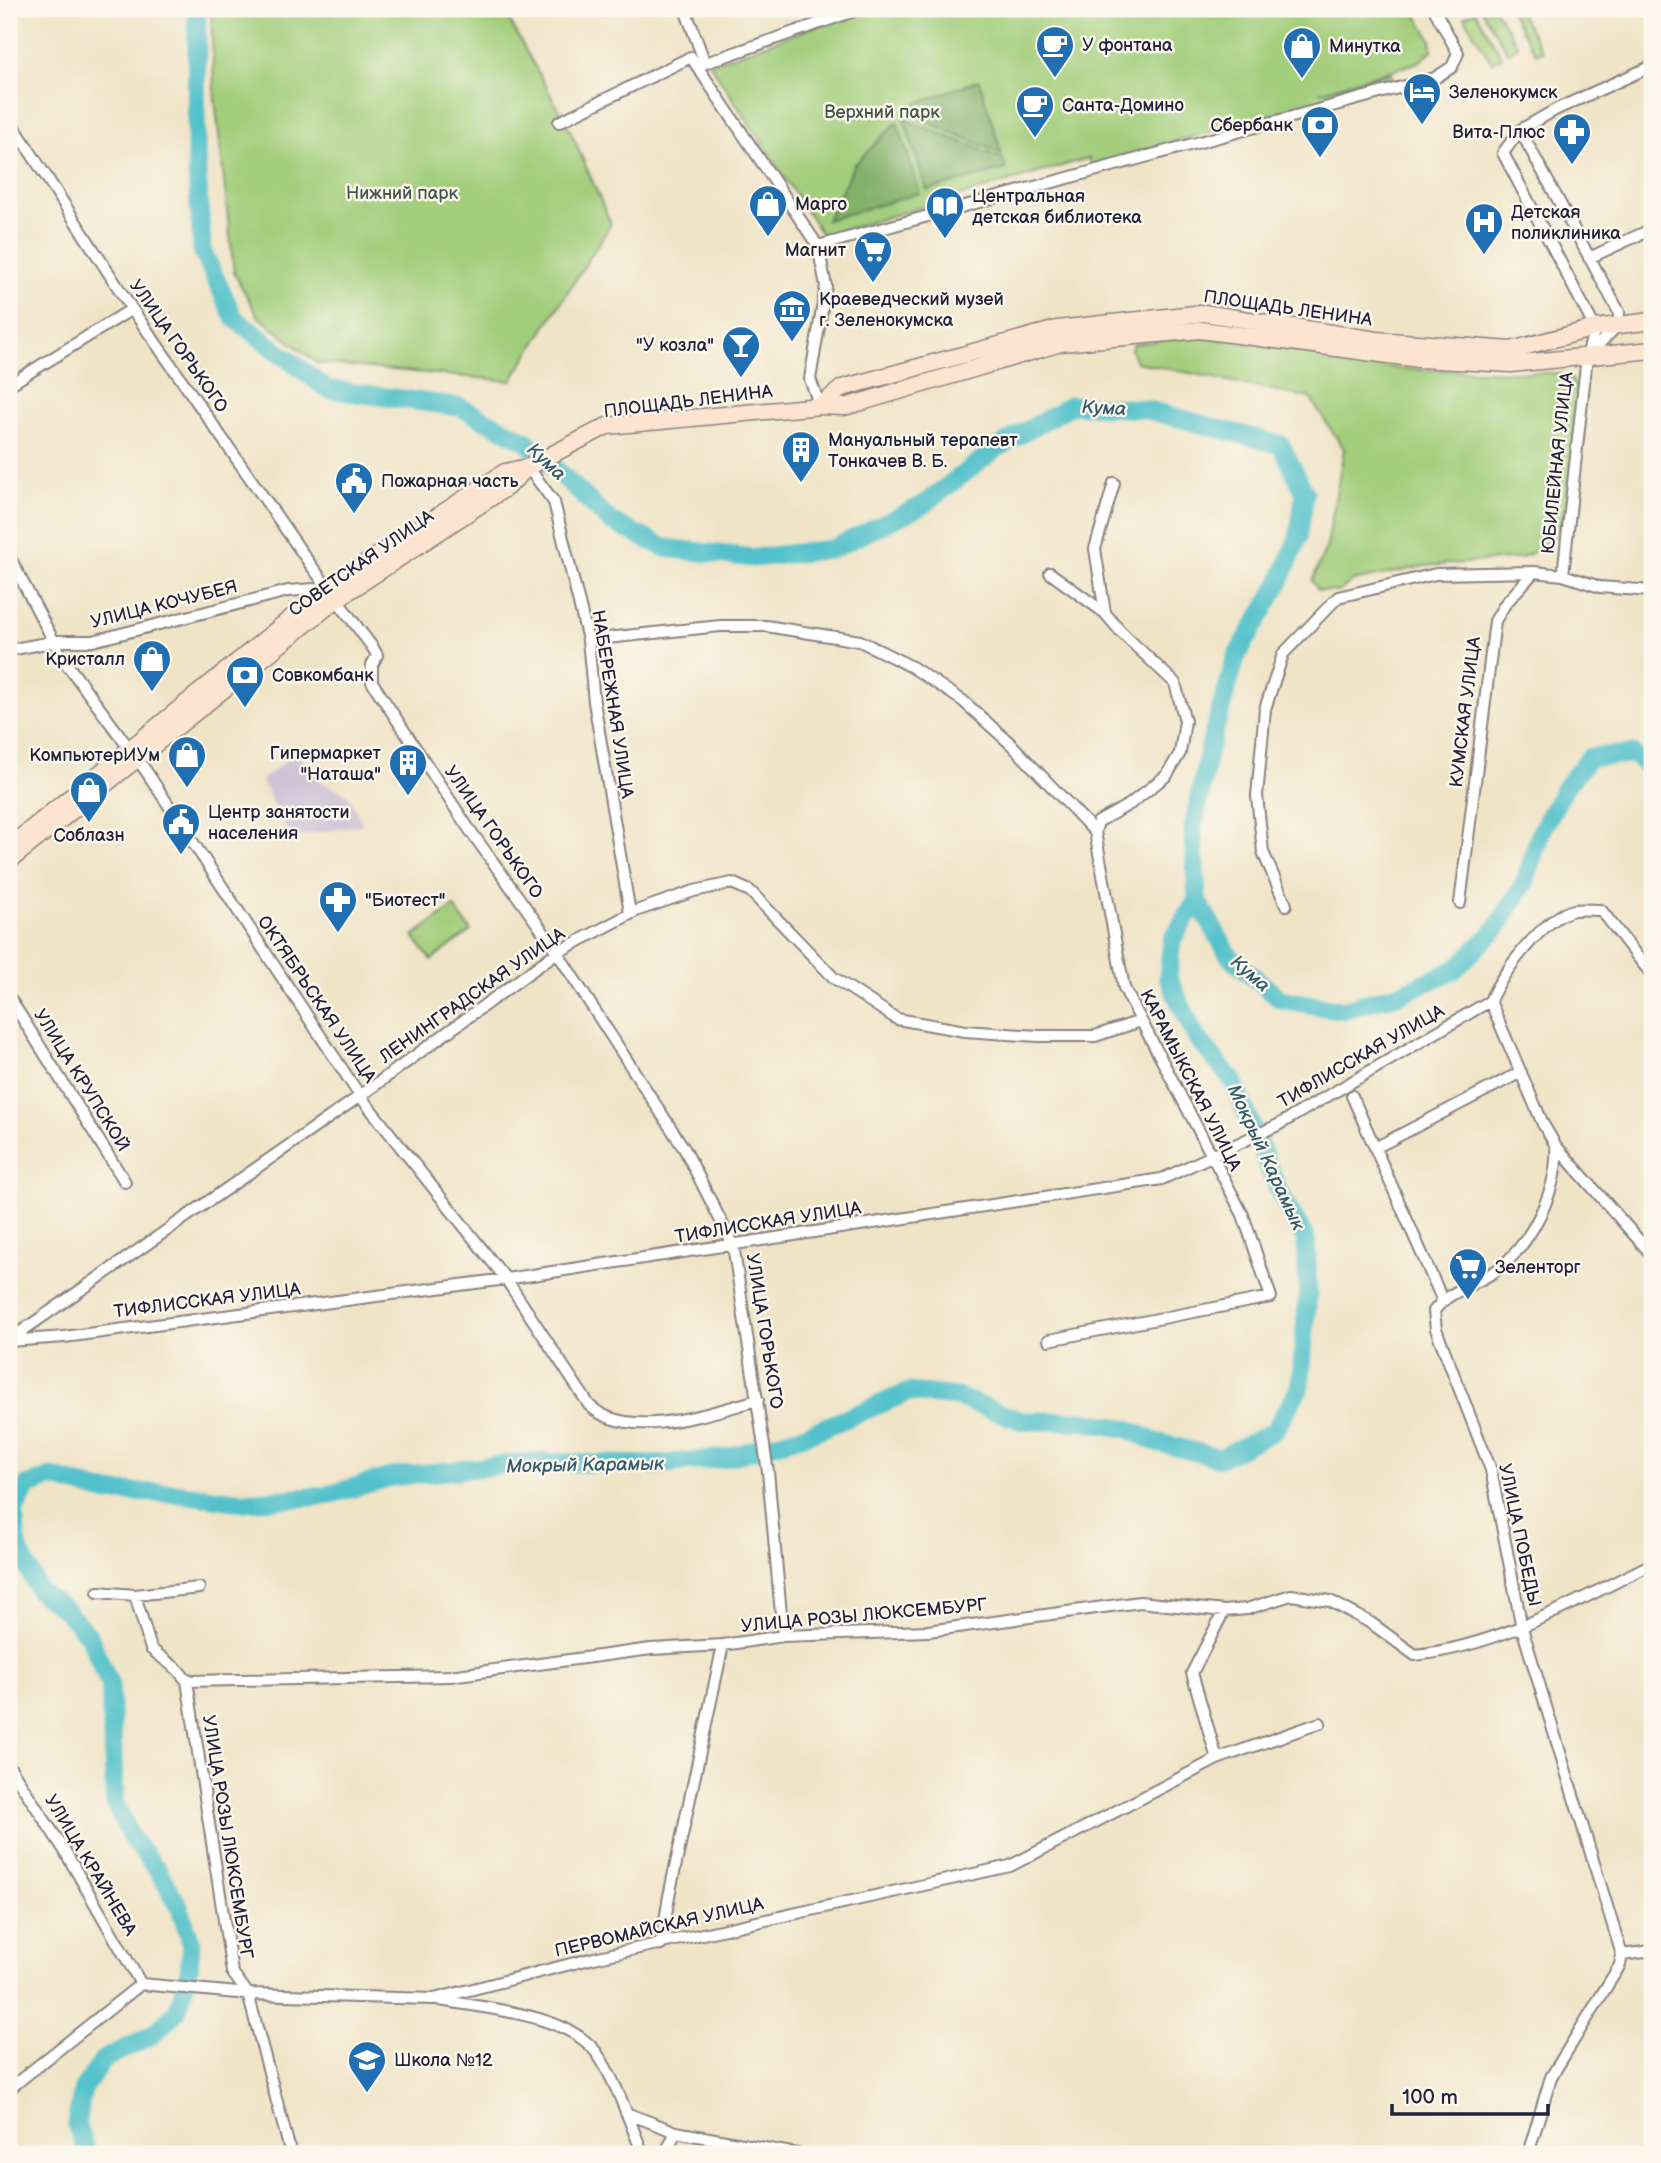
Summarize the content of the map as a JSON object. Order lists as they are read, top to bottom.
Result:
{
  "streets": {
    "street": [
      "ПЛОЩАДЬ ЛЕНИНА",
      "УЛИЦА ГОРЬКОГО",
      "ЮБИЛЕЙНАЯ УЛИЦА",
      "СОВЕТСКАЯ УЛИЦА",
      "УЛИЦА КОЧУБЕЯ",
      "НАБЕРЕЖНАЯ УЛИЦА",
      "КУМСКАЯ УЛИЦА",
      "ЛЕНИНГРАДСКАЯ УЛИЦА",
      "ОКТЯБРЬСКАЯ УЛИЦА",
      "ТИФЛИССКАЯ УЛИЦА",
      "УЛИЦА КРУПСКОЙ",
      "КАРАМЫКСКАЯ УЛИЦА",
      "УЛИЦА ПОБЕДЫ",
      "УЛИЦА РОЗЫ ЛЮКСЕМБУРГ",
      "УЛИЦА КРАЙНЕВА",
      "ПЕРВОМАЙСКАЯ УЛИЦА"
    ]
  },
  "crossings": [
    ["ПЛОЩАДЬ ЛЕНИНА", "ЮБИЛЕЙНАЯ УЛИЦА"],
    ["ПЛОЩАДЬ ЛЕНИНА", "СОВЕТСКАЯ УЛИЦА"],
    ["ПЛОЩАДЬ ЛЕНИНА", "НАБЕРЕЖНАЯ УЛИЦА"],
    ["УЛИЦА ГОРЬКОГО", "СОВЕТСКАЯ УЛИЦА"],
    ["УЛИЦА ГОРЬКОГО", "УЛИЦА КОЧУБЕЯ"],
    ["УЛИЦА ГОРЬКОГО", "ЛЕНИНГРАДСКАЯ УЛИЦА"],
    ["УЛИЦА ГОРЬКОГО", "ОКТЯБРЬСКАЯ УЛИЦА"],
    ["УЛИЦА ГОРЬКОГО", "ТИФЛИССКАЯ УЛИЦА"],
    ["УЛИЦА ГОРЬКОГО", "УЛИЦА РОЗЫ ЛЮКСЕМБУРГ"],
    ["ЮБИЛЕЙНАЯ УЛИЦА", "КУМСКАЯ УЛИЦА"],
    ["СОВЕТСКАЯ УЛИЦА", "УЛИЦА КОЧУБЕЯ"],
    ["СОВЕТСКАЯ УЛИЦА", "НАБЕРЕЖНАЯ УЛИЦА"],
    ["СОВЕТСКАЯ УЛИЦА", "ОКТЯБРЬСКАЯ УЛИЦА"],
    ["УЛИЦА КОЧУБЕЯ", "ОКТЯБРЬСКАЯ УЛИЦА"],
    ["НАБЕРЕЖНАЯ УЛИЦА", "ЛЕНИНГРАДСКАЯ УЛИЦА"],
    ["ЛЕНИНГРАДСКАЯ УЛИЦА", "ОКТЯБРЬСКАЯ УЛИЦА"],
    ["ЛЕНИНГРАДСКАЯ УЛИЦА", "ТИФЛИССКАЯ УЛИЦА"],
    ["ЛЕНИНГРАДСКАЯ УЛИЦА", "КАРАМЫКСКАЯ УЛИЦА"],
    ["ОКТЯБРЬСКАЯ УЛИЦА", "ТИФЛИССКАЯ УЛИЦА"],
    ["ТИФЛИССКАЯ УЛИЦА", "КАРАМЫКСКАЯ УЛИЦА"],
    ["УЛИЦА ПОБЕДЫ", "УЛИЦА РОЗЫ ЛЮКСЕМБУРГ"],
    ["УЛИЦА РОЗЫ ЛЮКСЕМБУРГ", "ПЕРВОМАЙСКАЯ УЛИЦА"],
    ["УЛИЦА КРАЙНЕВА", "ПЕРВОМАЙСКАЯ УЛИЦА"]
  ],
  "water": ["Кума", "Мокрый Карамык"],
  "parks": ["Верхний парк", "Нижний парк"],
  "places": {
    "cafe": ["У фонтана", "Санта-Домино"],
    "shop": [
      "Минутка",
      "Марго",
      "Кристалл",
      "КомпьютерИУм",
      "Соблазн"
    ],
    "hotel": ["Зеленокумск"],
    "bank": ["Сбербанк", "Совкомбанк"],
    "pharmacy": ["Вита-Плюс", "\"Биотест\""],
    "library": ["Центральная детская библиотека"],
    "hospital": ["Детская поликлиника"],
    "supermarket": ["Магнит", "Зеленторг"],
    "museum": ["Краеведческий музей г. Зеленокумска"],
    "bar": ["\"У козла\""],
    "building": ["Мануальный терапевт Тонкачев В. Б.", "Гипермаркет \"Наташа\""],
    "public building": ["Пожарная часть", "Центр занятости населения"],
    "school or university": ["Школа №12"]
  },
  "scale_bar": "100 m"
}
